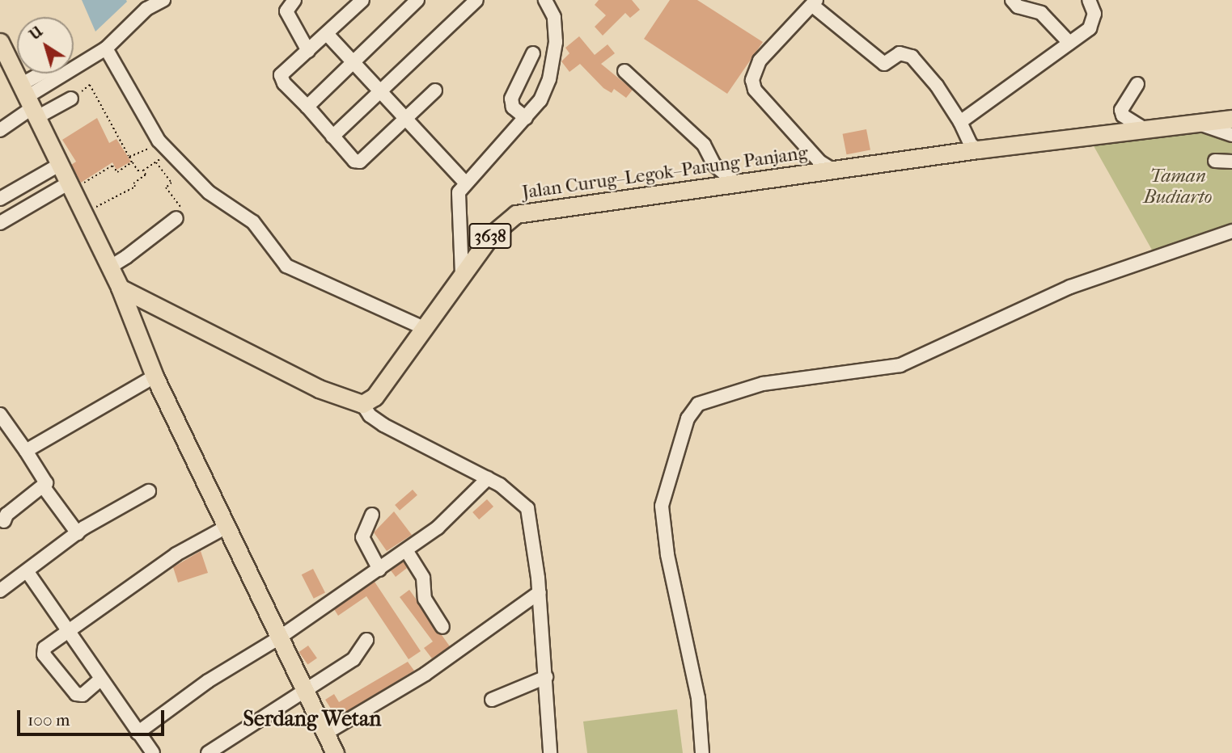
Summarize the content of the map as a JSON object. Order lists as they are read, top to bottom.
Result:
{
  "streets": {
    "main road": ["Jalan Curug–Legok–Parung Panjang", "3638"]
  },
  "districts": ["Serdang Wetan"],
  "parks": ["Taman Budiarto"],
  "scale_bar": "100 m",
  "north": "top left"
}
